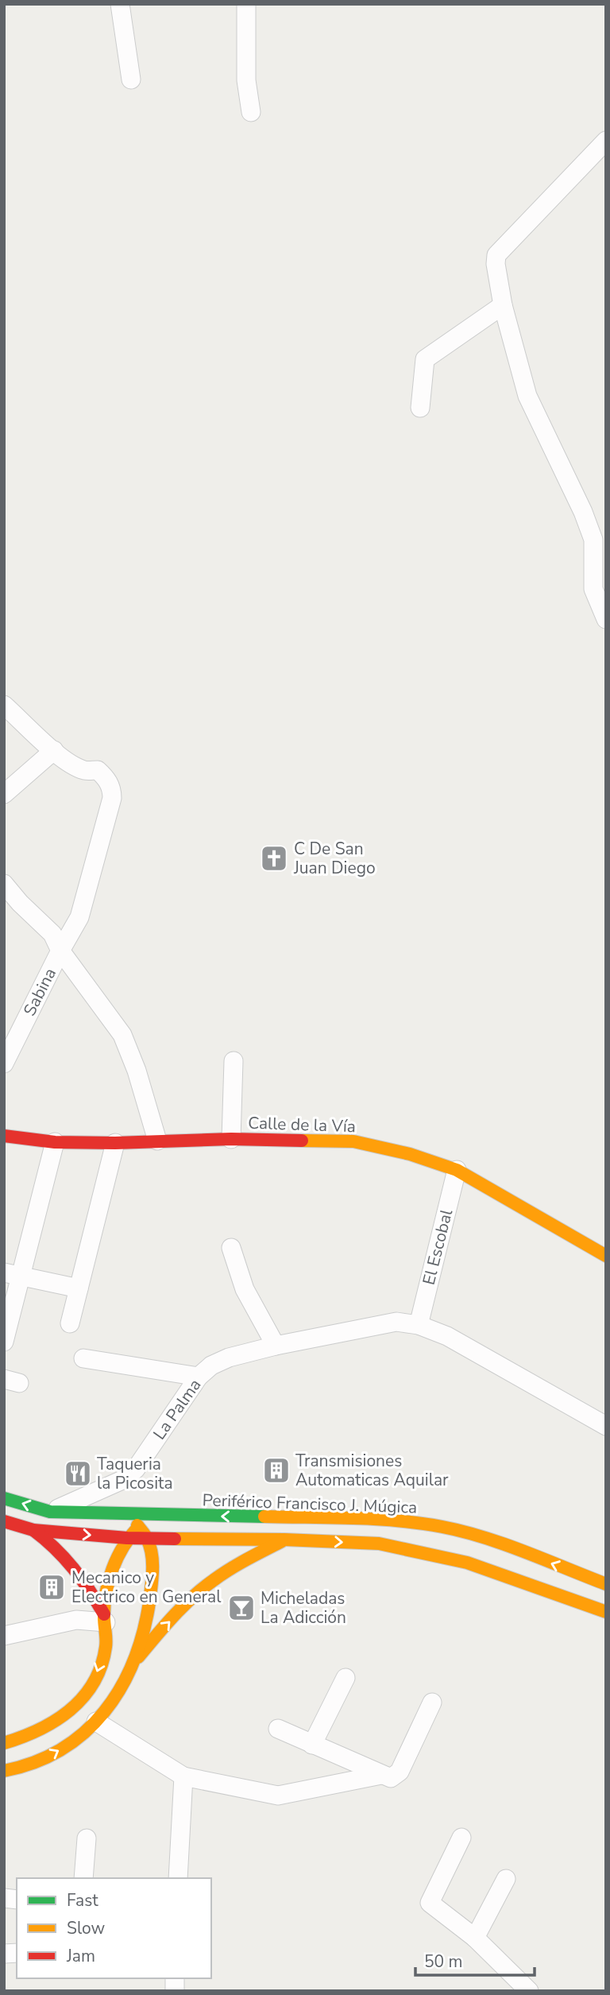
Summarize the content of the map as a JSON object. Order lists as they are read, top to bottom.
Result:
{
  "streets": {
    "main road": ["Calle de la Vía", "Periférico Francisco J. Múgica"],
    "street": ["Sabina", "El Escobal", "La Palma"]
  },
  "crossings": [
    ["Calle de la Vía", "El Escobal"],
    ["El Escobal", "La Palma"],
    ["La Palma", "Periférico Francisco J. Múgica"]
  ],
  "places": {
    "church": ["C De San Juan Diego"],
    "building": ["Transmisiones Automaticas Aquilar", "Mecanico y Electrico en General"],
    "restaurant": ["Taqueria la Picosita"],
    "bar": ["Micheladas La Adicción"]
  },
  "legend": ["Fast", "Slow", "Jam"],
  "scale_bar": "50 m"
}
